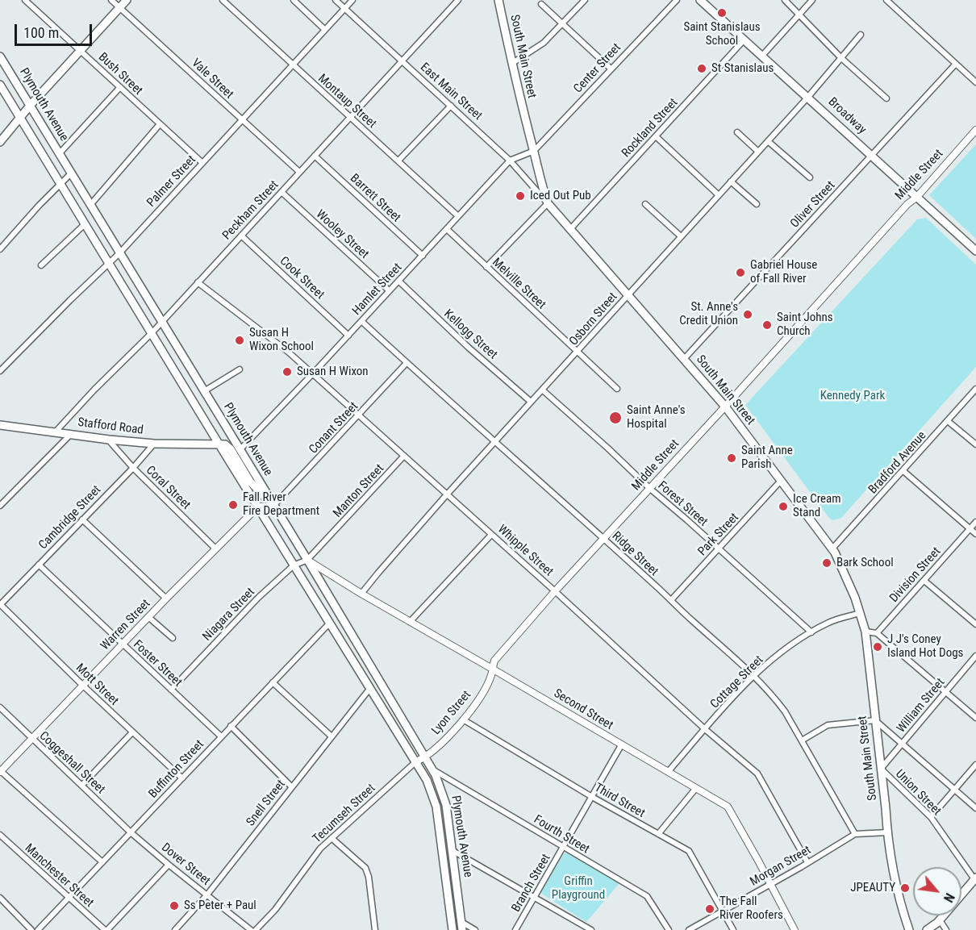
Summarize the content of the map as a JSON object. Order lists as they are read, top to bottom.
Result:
{
  "streets": {
    "main road": [
      "South Main Street",
      "Plymouth Avenue",
      "Broadway",
      "Stafford Road"
    ],
    "street": [
      "Center Street",
      "Bush Street",
      "Vale Street",
      "East Main Street",
      "Montaup Street",
      "Rockland Street",
      "Middle Street",
      "Palmer Street",
      "Barrett Street",
      "Oliver Street",
      "Peckham Street",
      "Wooley Street",
      "Cook Street",
      "Melville Street",
      "Hamlet Street",
      "Osborn Street",
      "Kellogg Street",
      "Conant Street",
      "Bradford Avenue",
      "Coral Street",
      "Manton Street",
      "Forest Street",
      "Cambridge Street",
      "Park Street",
      "Whipple Street",
      "Ridge Street",
      "Division Street",
      "Niagara Street",
      "Warren Street",
      "Foster Street",
      "Cottage Street",
      "Mott Street",
      "William Street",
      "Second Street",
      "Lyon Street",
      "Coggeshall Street",
      "Buffinton Street",
      "Union Street",
      "Third Street",
      "Snell Street",
      "Tecumseh Street",
      "Fourth Street",
      "Dover Street",
      "Morgan Street",
      "Manchester Street",
      "Branch Street"
    ]
  },
  "crossings": [
    ["South Main Street", "Center Street"],
    ["South Main Street", "East Main Street"],
    ["South Main Street", "Rockland Street"],
    ["South Main Street", "Middle Street"],
    ["South Main Street", "Oliver Street"],
    ["South Main Street", "Hamlet Street"],
    ["South Main Street", "Osborn Street"],
    ["South Main Street", "Bradford Avenue"],
    ["South Main Street", "Park Street"],
    ["South Main Street", "Cottage Street"],
    ["South Main Street", "William Street"],
    ["South Main Street", "Union Street"],
    ["South Main Street", "Morgan Street"],
    ["Center Street", "Hamlet Street"],
    ["Bush Street", "Palmer Street"],
    ["Vale Street", "Palmer Street"],
    ["Vale Street", "Peckham Street"],
    ["East Main Street", "Palmer Street"],
    ["East Main Street", "Peckham Street"],
    ["East Main Street", "Hamlet Street"],
    ["Montaup Street", "Palmer Street"],
    ["Montaup Street", "Peckham Street"],
    ["Montaup Street", "Hamlet Street"],
    ["Plymouth Avenue", "Palmer Street"],
    ["Plymouth Avenue", "Peckham Street"],
    ["Plymouth Avenue", "Hamlet Street"],
    ["Plymouth Avenue", "Stafford Road"],
    ["Plymouth Avenue", "Conant Street"],
    ["Plymouth Avenue", "Manton Street"],
    ["Plymouth Avenue", "Niagara Street"],
    ["Plymouth Avenue", "Warren Street"],
    ["Plymouth Avenue", "Second Street"],
    ["Plymouth Avenue", "Lyon Street"],
    ["Plymouth Avenue", "Buffinton Street"],
    ["Plymouth Avenue", "Snell Street"],
    ["Plymouth Avenue", "Tecumseh Street"],
    ["Plymouth Avenue", "Fourth Street"],
    ["Broadway", "Rockland Street"],
    ["Broadway", "Middle Street"],
    ["Broadway", "Oliver Street"],
    ["Broadway", "Osborn Street"],
    ["Middle Street", "Forest Street"],
    ["Middle Street", "Whipple Street"],
    ["Middle Street", "Ridge Street"],
    ["Middle Street", "Second Street"],
    ["Middle Street", "Lyon Street"],
    ["Barrett Street", "Peckham Street"],
    ["Barrett Street", "Hamlet Street"],
    ["Peckham Street", "Wooley Street"],
    ["Peckham Street", "Cook Street"],
    ["Peckham Street", "Stafford Road"],
    ["Peckham Street", "Whipple Street"],
    ["Wooley Street", "Hamlet Street"],
    ["Cook Street", "Hamlet Street"],
    ["Melville Street", "Hamlet Street"],
    ["Melville Street", "Osborn Street"],
    ["Hamlet Street", "Kellogg Street"],
    ["Hamlet Street", "Whipple Street"],
    ["Hamlet Street", "Ridge Street"],
    ["Osborn Street", "Kellogg Street"],
    ["Osborn Street", "Forest Street"],
    ["Osborn Street", "Whipple Street"],
    ["Osborn Street", "Ridge Street"],
    ["Osborn Street", "Second Street"],
    ["Stafford Road", "Coral Street"],
    ["Stafford Road", "Cambridge Street"],
    ["Conant Street", "Whipple Street"],
    ["Conant Street", "Ridge Street"],
    ["Coral Street", "Cambridge Street"],
    ["Coral Street", "Warren Street"],
    ["Manton Street", "Whipple Street"],
    ["Manton Street", "Niagara Street"],
    ["Manton Street", "Second Street"],
    ["Forest Street", "Park Street"],
    ["Forest Street", "Cottage Street"],
    ["Cambridge Street", "Foster Street"],
    ["Cambridge Street", "Mott Street"],
    ["Park Street", "Ridge Street"],
    ["Whipple Street", "Cottage Street"],
    ["Whipple Street", "Morgan Street"],
    ["Ridge Street", "Cottage Street"],
    ["Ridge Street", "Morgan Street"],
    ["Niagara Street", "Foster Street"],
    ["Niagara Street", "Second Street"],
    ["Warren Street", "Foster Street"],
    ["Warren Street", "Mott Street"],
    ["Warren Street", "Coggeshall Street"],
    ["Foster Street", "Buffinton Street"],
    ["Cottage Street", "Second Street"],
    ["Mott Street", "Buffinton Street"],
    ["William Street", "Union Street"],
    ["Second Street", "Lyon Street"],
    ["Second Street", "Morgan Street"],
    ["Second Street", "Branch Street"],
    ["Lyon Street", "Third Street"],
    ["Lyon Street", "Tecumseh Street"],
    ["Coggeshall Street", "Buffinton Street"],
    ["Coggeshall Street", "Dover Street"],
    ["Buffinton Street", "Dover Street"],
    ["Buffinton Street", "Manchester Street"],
    ["Third Street", "Morgan Street"],
    ["Third Street", "Branch Street"],
    ["Snell Street", "Dover Street"],
    ["Fourth Street", "Branch Street"]
  ],
  "parks": ["Kennedy Park", "Griffin Playground"],
  "places": [
    "Saint Stanislaus School",
    "St Stanislaus",
    "Iced Out Pub",
    "Gabriel House of Fall River",
    "St. Anne's Credit Union",
    "Saint Johns Church",
    "Susan H Wixon School",
    "Susan H Wixon",
    "Saint Anne's Hospital",
    "Saint Anne Parish",
    "Fall River Fire Department",
    "Ice Cream Stand",
    "Bark School",
    "J J's Coney Island Hot Dogs",
    "JPEAUTY",
    "Ss Peter + Paul",
    "The Fall River Roofers"
  ],
  "scale_bar": "100 m",
  "north": "bottom right"
}
